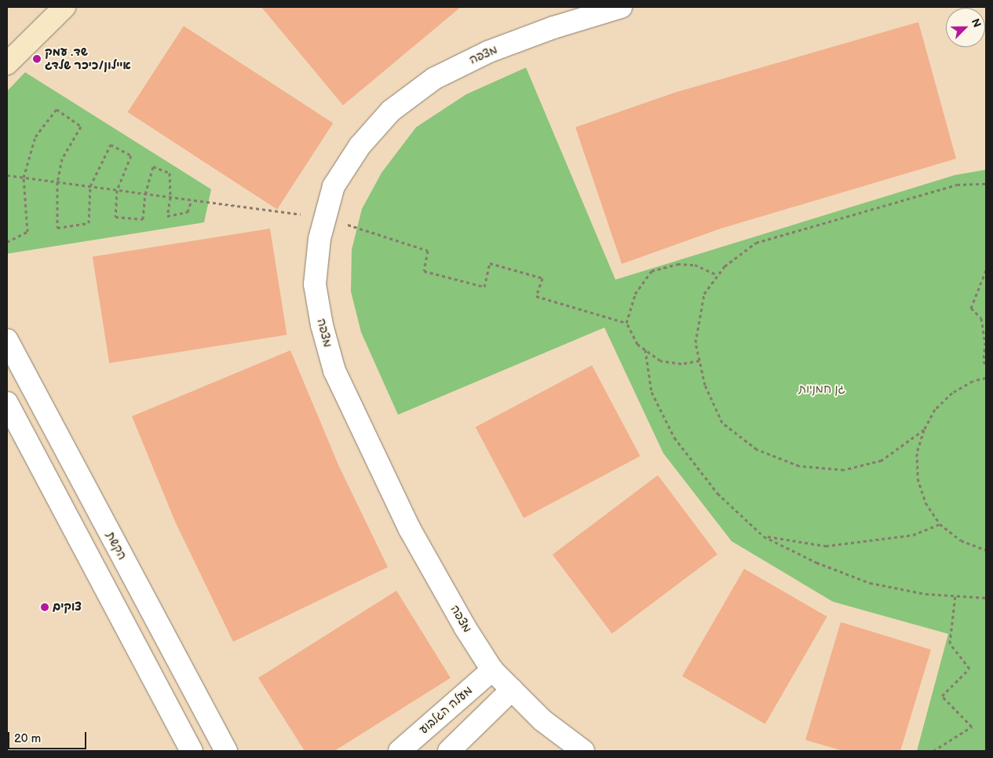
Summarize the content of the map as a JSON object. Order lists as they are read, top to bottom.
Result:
{
  "streets": {
    "street": ["מצפה", "הקשת", "מעלה הגלבוע"]
  },
  "crossings": [
    ["מצפה", "מעלה הגלבוע"]
  ],
  "parks": ["גן חמניות"],
  "places": ["שד. עמק איילון/כיכר שלדג", "צוקים"],
  "scale_bar": "20 m",
  "north": "top right"
}
